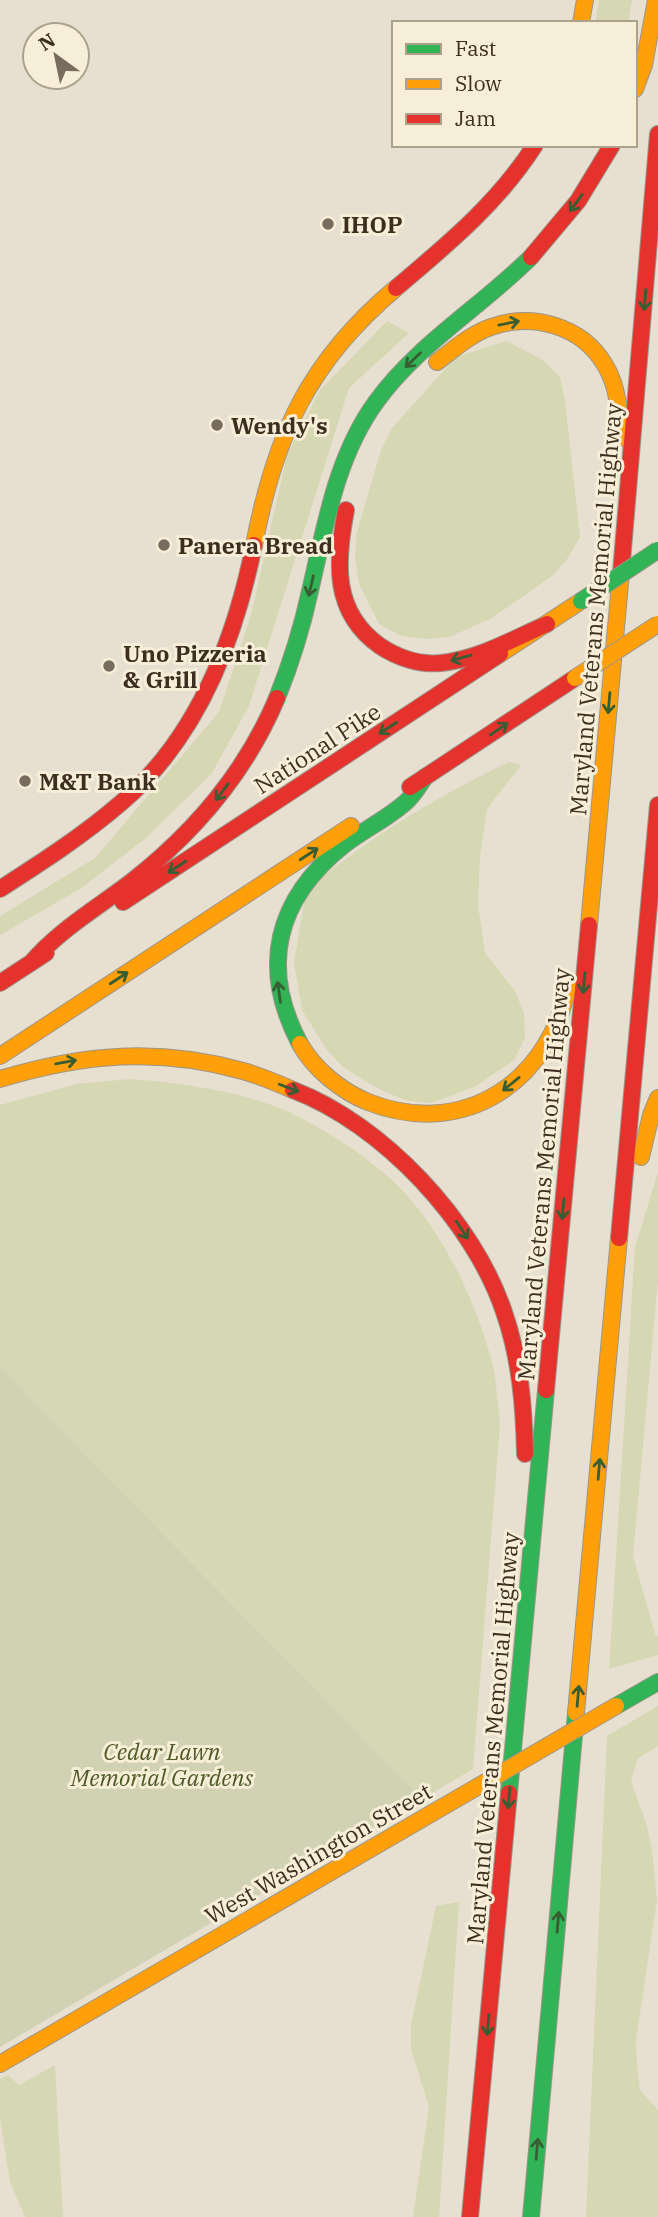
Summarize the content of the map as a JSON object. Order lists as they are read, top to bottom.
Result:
{
  "streets": {
    "main road": ["Maryland Veterans Memorial Highway", "National Pike", "West Washington Street"]
  },
  "parks": ["Cedar Lawn Memorial Gardens"],
  "places": [
    "IHOP",
    "Wendy's",
    "Panera Bread",
    "Uno Pizzeria & Grill",
    "M&T Bank"
  ],
  "legend": ["Fast", "Slow", "Jam"],
  "north": "top left"
}
